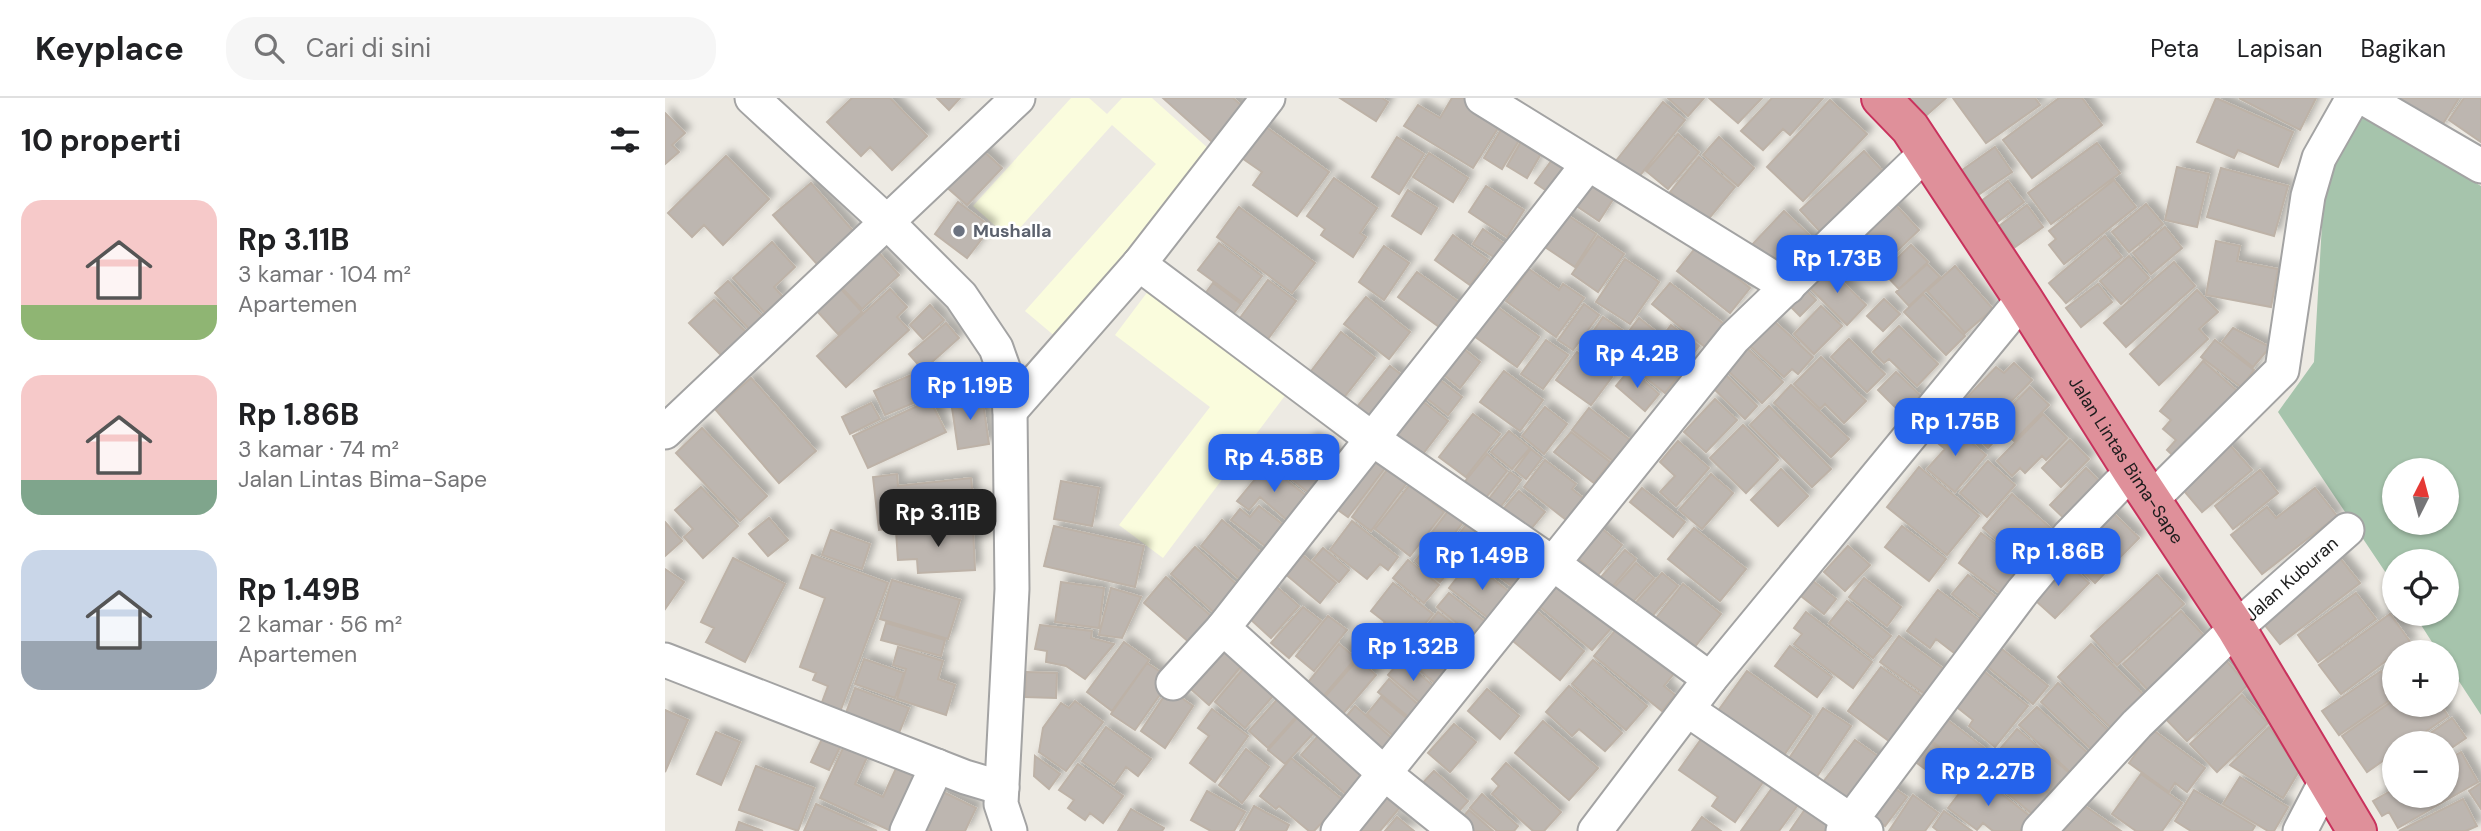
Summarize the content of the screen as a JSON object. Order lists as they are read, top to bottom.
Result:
{
  "streets": {
    "highway": ["Jalan Lintas Bima-Sape"],
    "street": ["Jalan Kuburan"]
  },
  "crossings": [
    ["Jalan Lintas Bima-Sape", "Jalan Kuburan"]
  ],
  "places": ["Mushalla"],
  "north": "top",
  "page": {
    "header": "Keyplace",
    "search": "Cari di sini",
    "nav": ["Peta", "Lapisan", "Bagikan"],
    "heading": "10 properti",
    "list": [
      {
        "name": "Rp 3.11B",
        "note": "3 kamar · 104 m² · Apartemen"
      },
      {
        "name": "Rp 1.86B",
        "note": "3 kamar · 74 m² · Jalan Lintas Bima-Sape"
      },
      {
        "name": "Rp 1.49B",
        "note": "2 kamar · 56 m² · Apartemen"
      }
    ],
    "price": [
      "Rp 1.73B",
      "Rp 4.2B",
      "Rp 1.19B",
      "Rp 1.75B",
      "Rp 4.58B",
      "Rp 3.11B",
      "Rp 1.86B",
      "Rp 1.49B",
      "Rp 1.32B",
      "Rp 2.27B"
    ],
    "map_buttons": ["+", "−"]
  }
}
